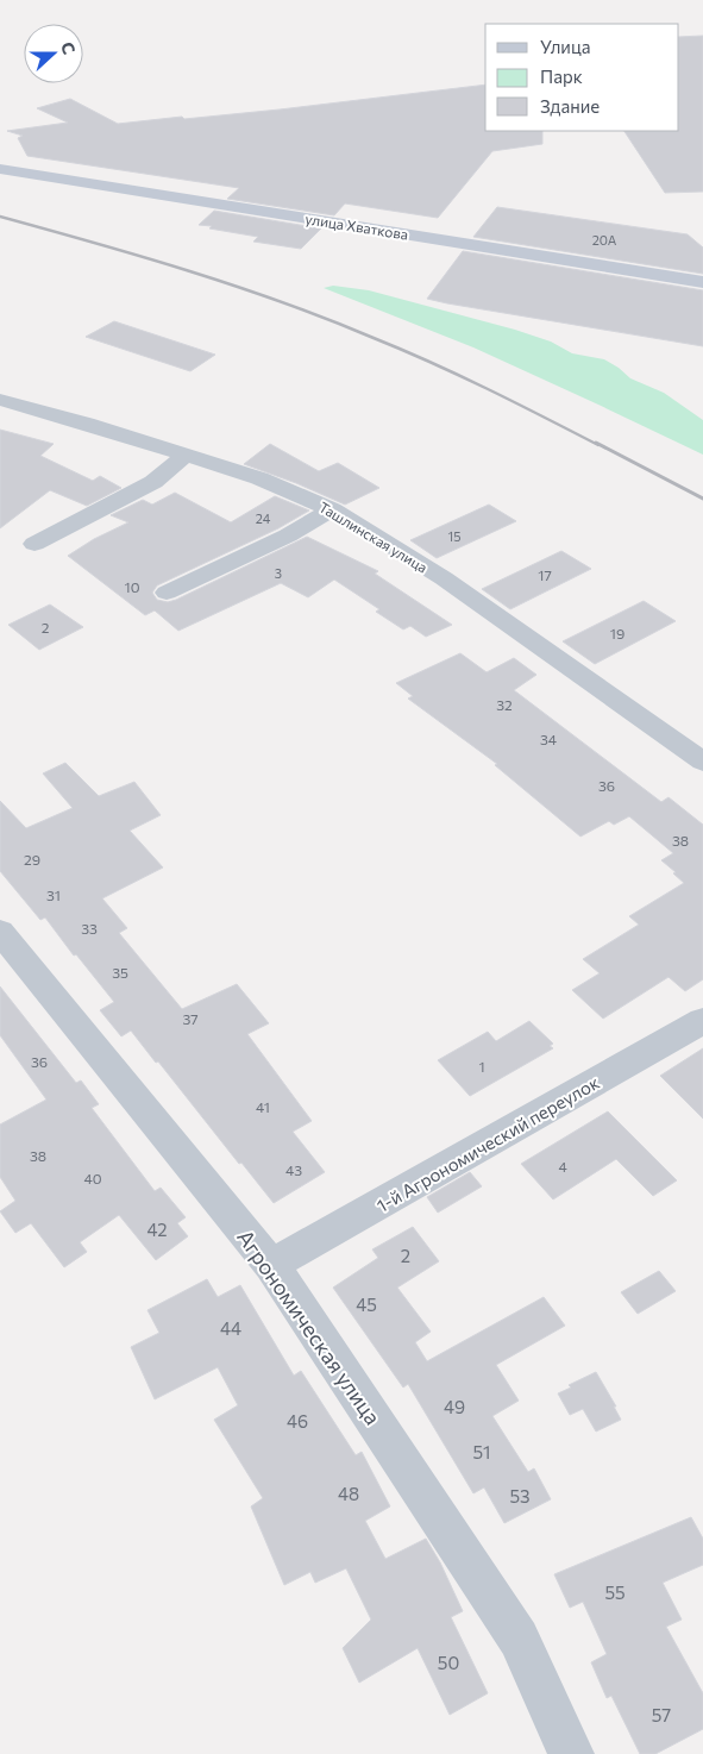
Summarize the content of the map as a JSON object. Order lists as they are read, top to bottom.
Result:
{
  "streets": {
    "main road": ["улица Хваткова"],
    "street": ["Ташлинская улица", "1-й Агрономический переулок", "Агрономическая улица"]
  },
  "crossings": [
    ["1-й Агрономический переулок", "Агрономическая улица"]
  ],
  "house_numbers": [
    "20А",
    "24",
    "15",
    "3",
    "17",
    "10",
    "2",
    "19",
    "32",
    "34",
    "36",
    "38",
    "29",
    "31",
    "33",
    "35",
    "37",
    "36",
    "1",
    "41",
    "38",
    "4",
    "43",
    "40",
    "42",
    "2",
    "45",
    "44",
    "49",
    "46",
    "51",
    "48",
    "53",
    "55",
    "50",
    "57"
  ],
  "legend": ["Улица", "Парк", "Здание"],
  "north": "right"
}
